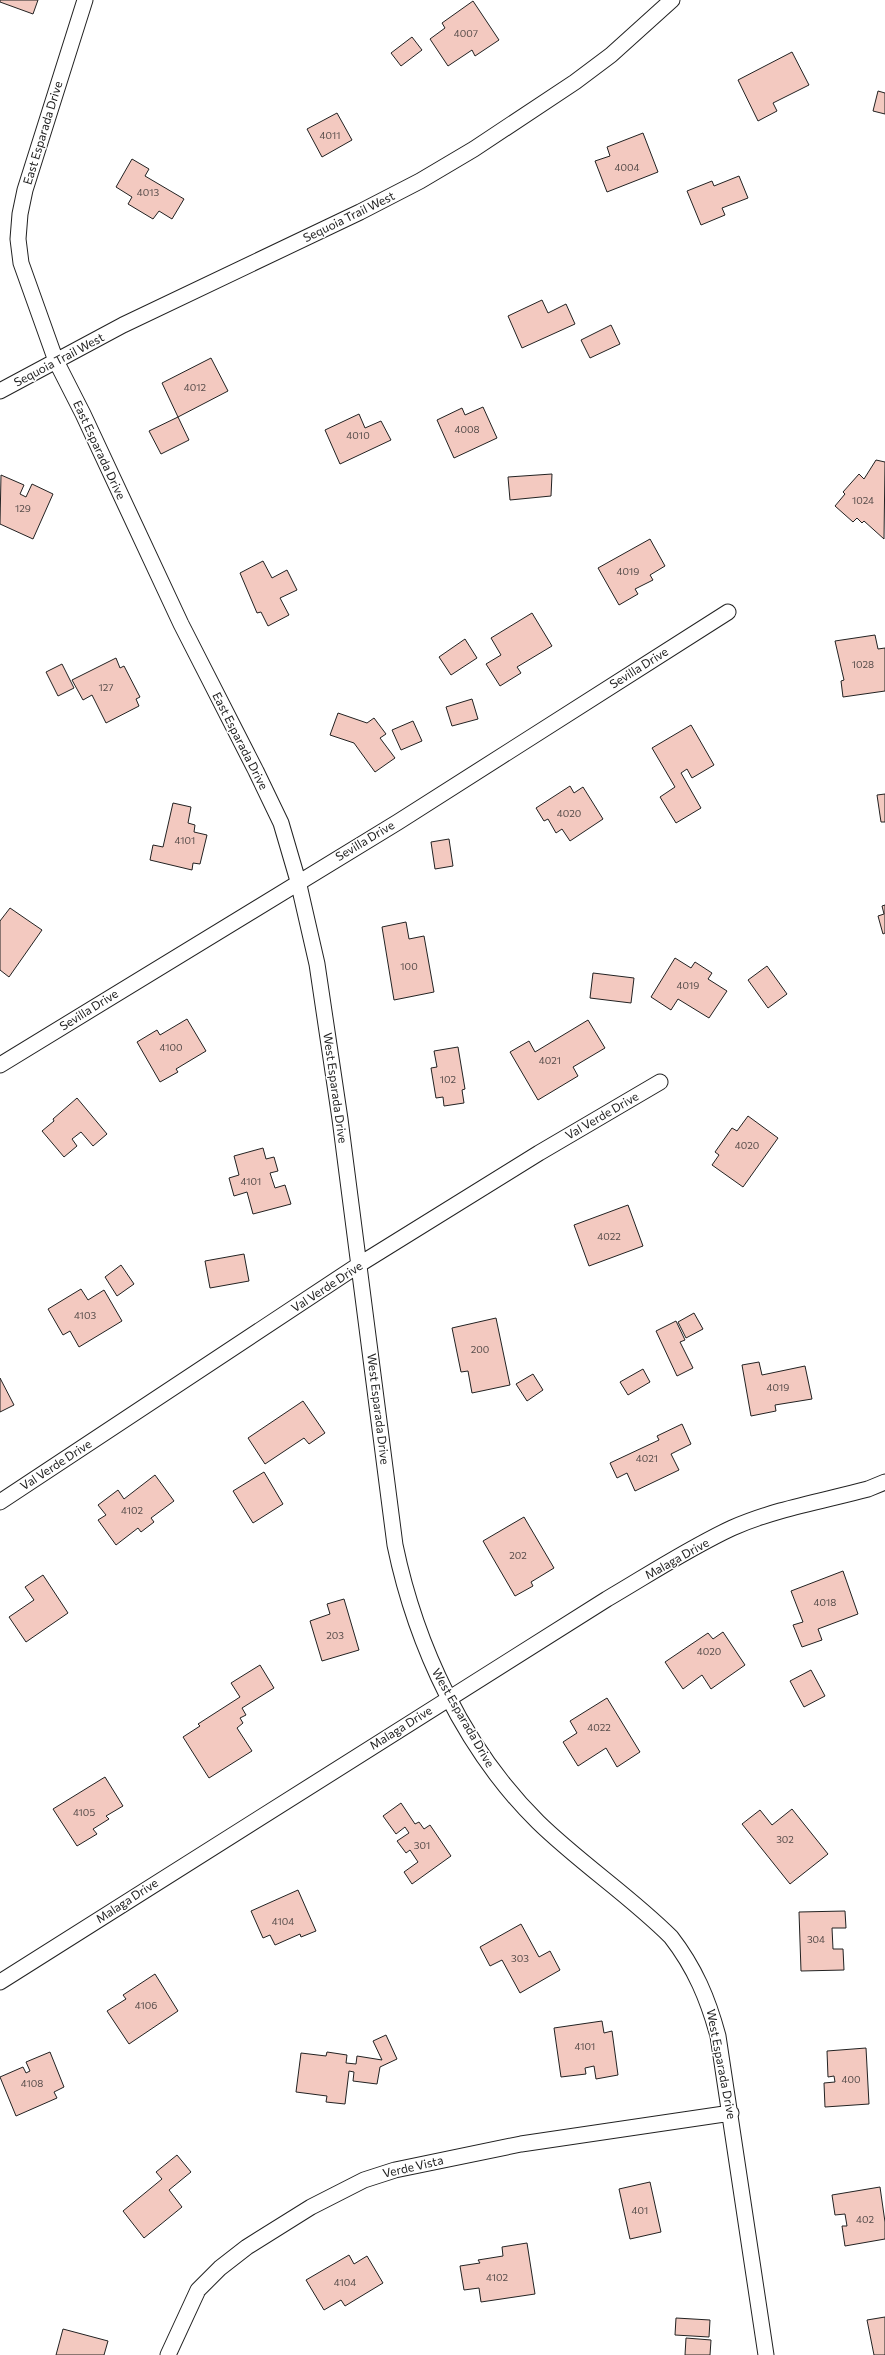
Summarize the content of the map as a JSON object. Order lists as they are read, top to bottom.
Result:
{
  "streets": {
    "street": [
      "East Esparada Drive",
      "Sequoia Trail West",
      "Sevilla Drive",
      "West Esparada Drive",
      "Val Verde Drive",
      "Malaga Drive",
      "Verde Vista"
    ]
  },
  "crossings": [
    ["East Esparada Drive", "Sequoia Trail West"],
    ["East Esparada Drive", "Sevilla Drive"],
    ["East Esparada Drive", "West Esparada Drive"],
    ["Sevilla Drive", "West Esparada Drive"],
    ["West Esparada Drive", "Val Verde Drive"],
    ["West Esparada Drive", "Malaga Drive"],
    ["West Esparada Drive", "Verde Vista"]
  ],
  "house_numbers": [
    "4007",
    "4011",
    "4004",
    "4013",
    "4012",
    "4008",
    "4010",
    "1024",
    "129",
    "4019",
    "1028",
    "127",
    "4020",
    "4101",
    "100",
    "4019",
    "4100",
    "4021",
    "102",
    "4020",
    "4101",
    "4022",
    "4103",
    "200",
    "4019",
    "4021",
    "4102",
    "202",
    "4018",
    "203",
    "4020",
    "4022",
    "4105",
    "302",
    "301",
    "4104",
    "304",
    "303",
    "4106",
    "4101",
    "400",
    "4108",
    "401",
    "402",
    "4102",
    "4104"
  ]
}
